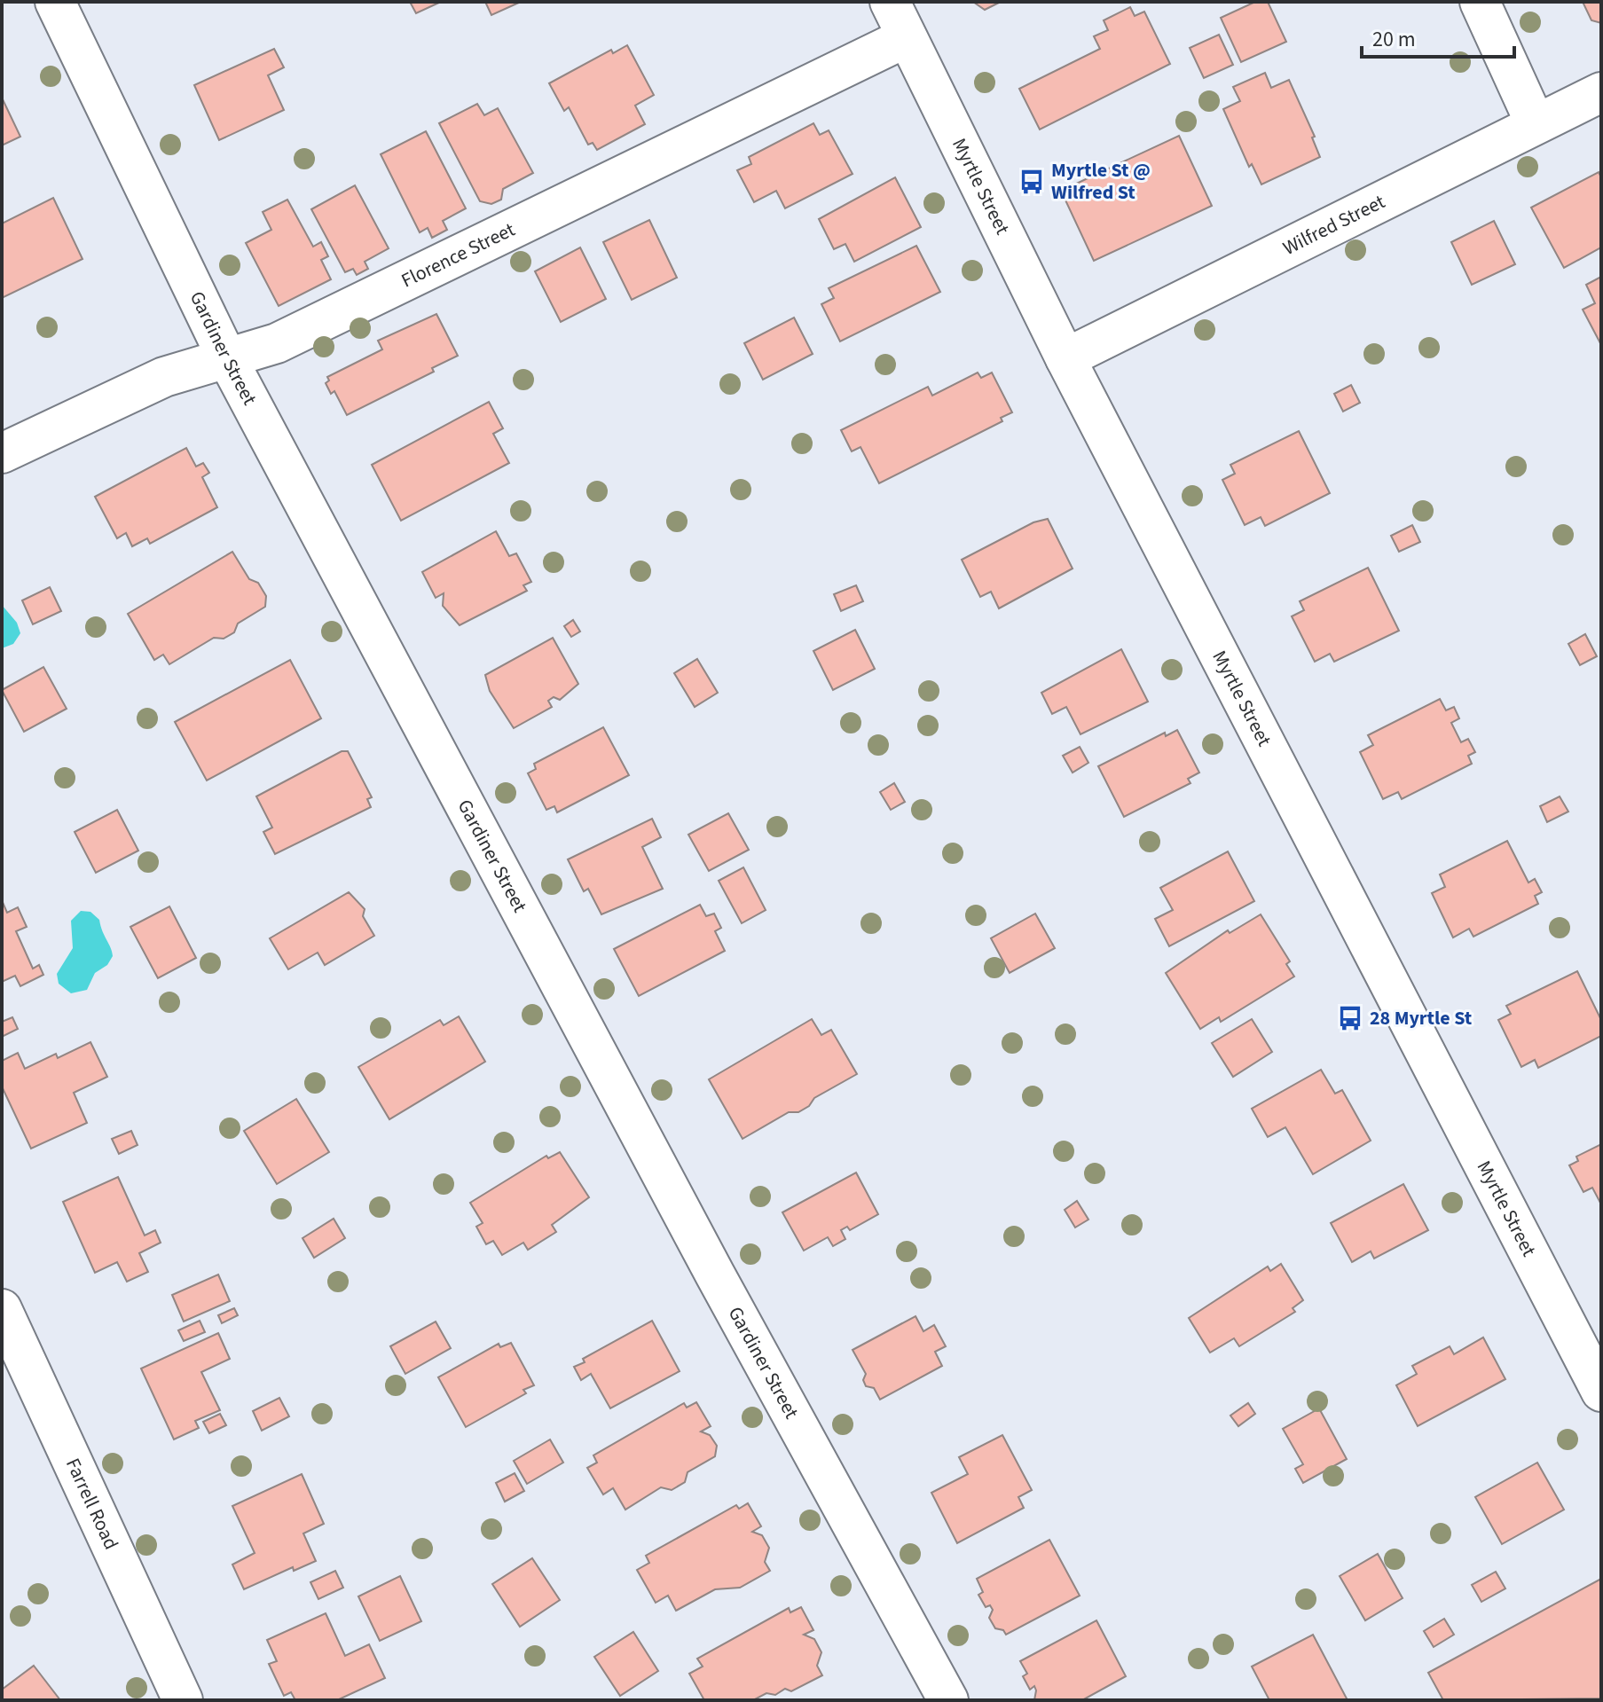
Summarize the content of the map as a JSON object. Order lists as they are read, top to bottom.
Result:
{
  "streets": {
    "street": [
      "Myrtle Street",
      "Wilfred Street",
      "Florence Street",
      "Gardiner Street",
      "Farrell Road"
    ]
  },
  "crossings": [
    ["Myrtle Street", "Wilfred Street"],
    ["Myrtle Street", "Florence Street"],
    ["Florence Street", "Gardiner Street"]
  ],
  "places": {
    "bus stop": ["Myrtle St @ Wilfred St", "28 Myrtle St"]
  },
  "scale_bar": "20 m"
}
